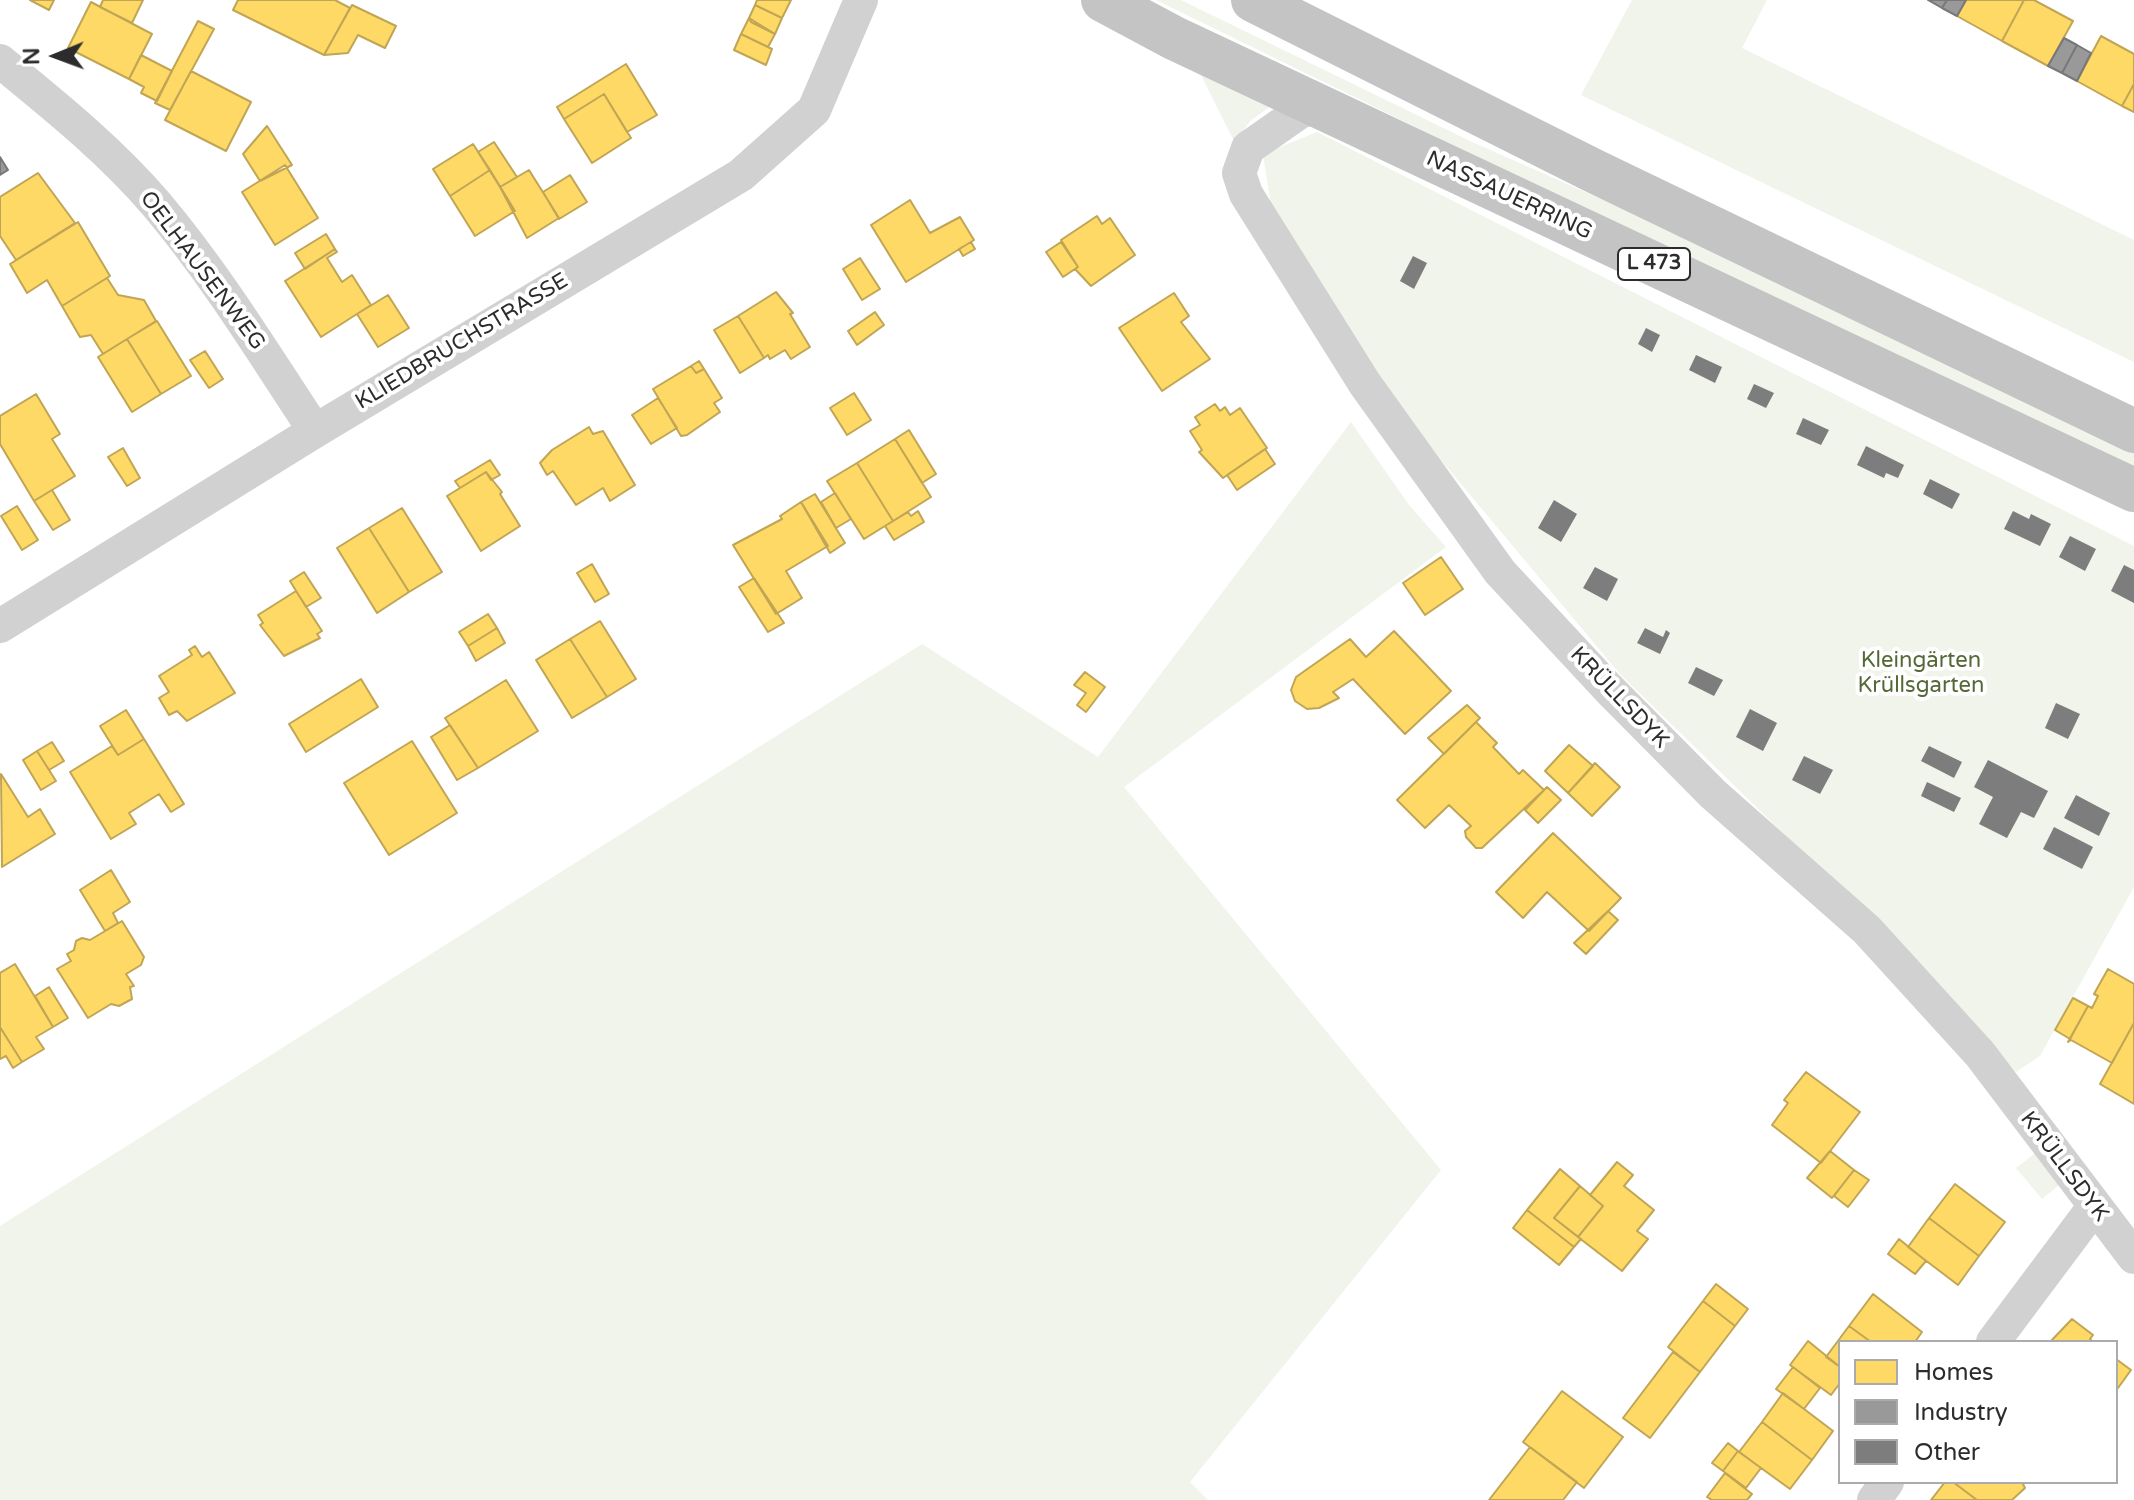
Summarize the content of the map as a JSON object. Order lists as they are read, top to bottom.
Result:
{
  "streets": {
    "main road": ["NASSAUERRING", "L 473"],
    "street": ["OELHAUSENWEG", "KLIEDBRUCHSTRASSE", "KRÜLLSDYK"]
  },
  "crossings": [
    ["NASSAUERRING", "KRÜLLSDYK"],
    ["OELHAUSENWEG", "KLIEDBRUCHSTRASSE"]
  ],
  "parks": ["Kleingärten Krüllsgarten"],
  "legend": ["Homes", "Industry", "Other"],
  "north": "left"
}
